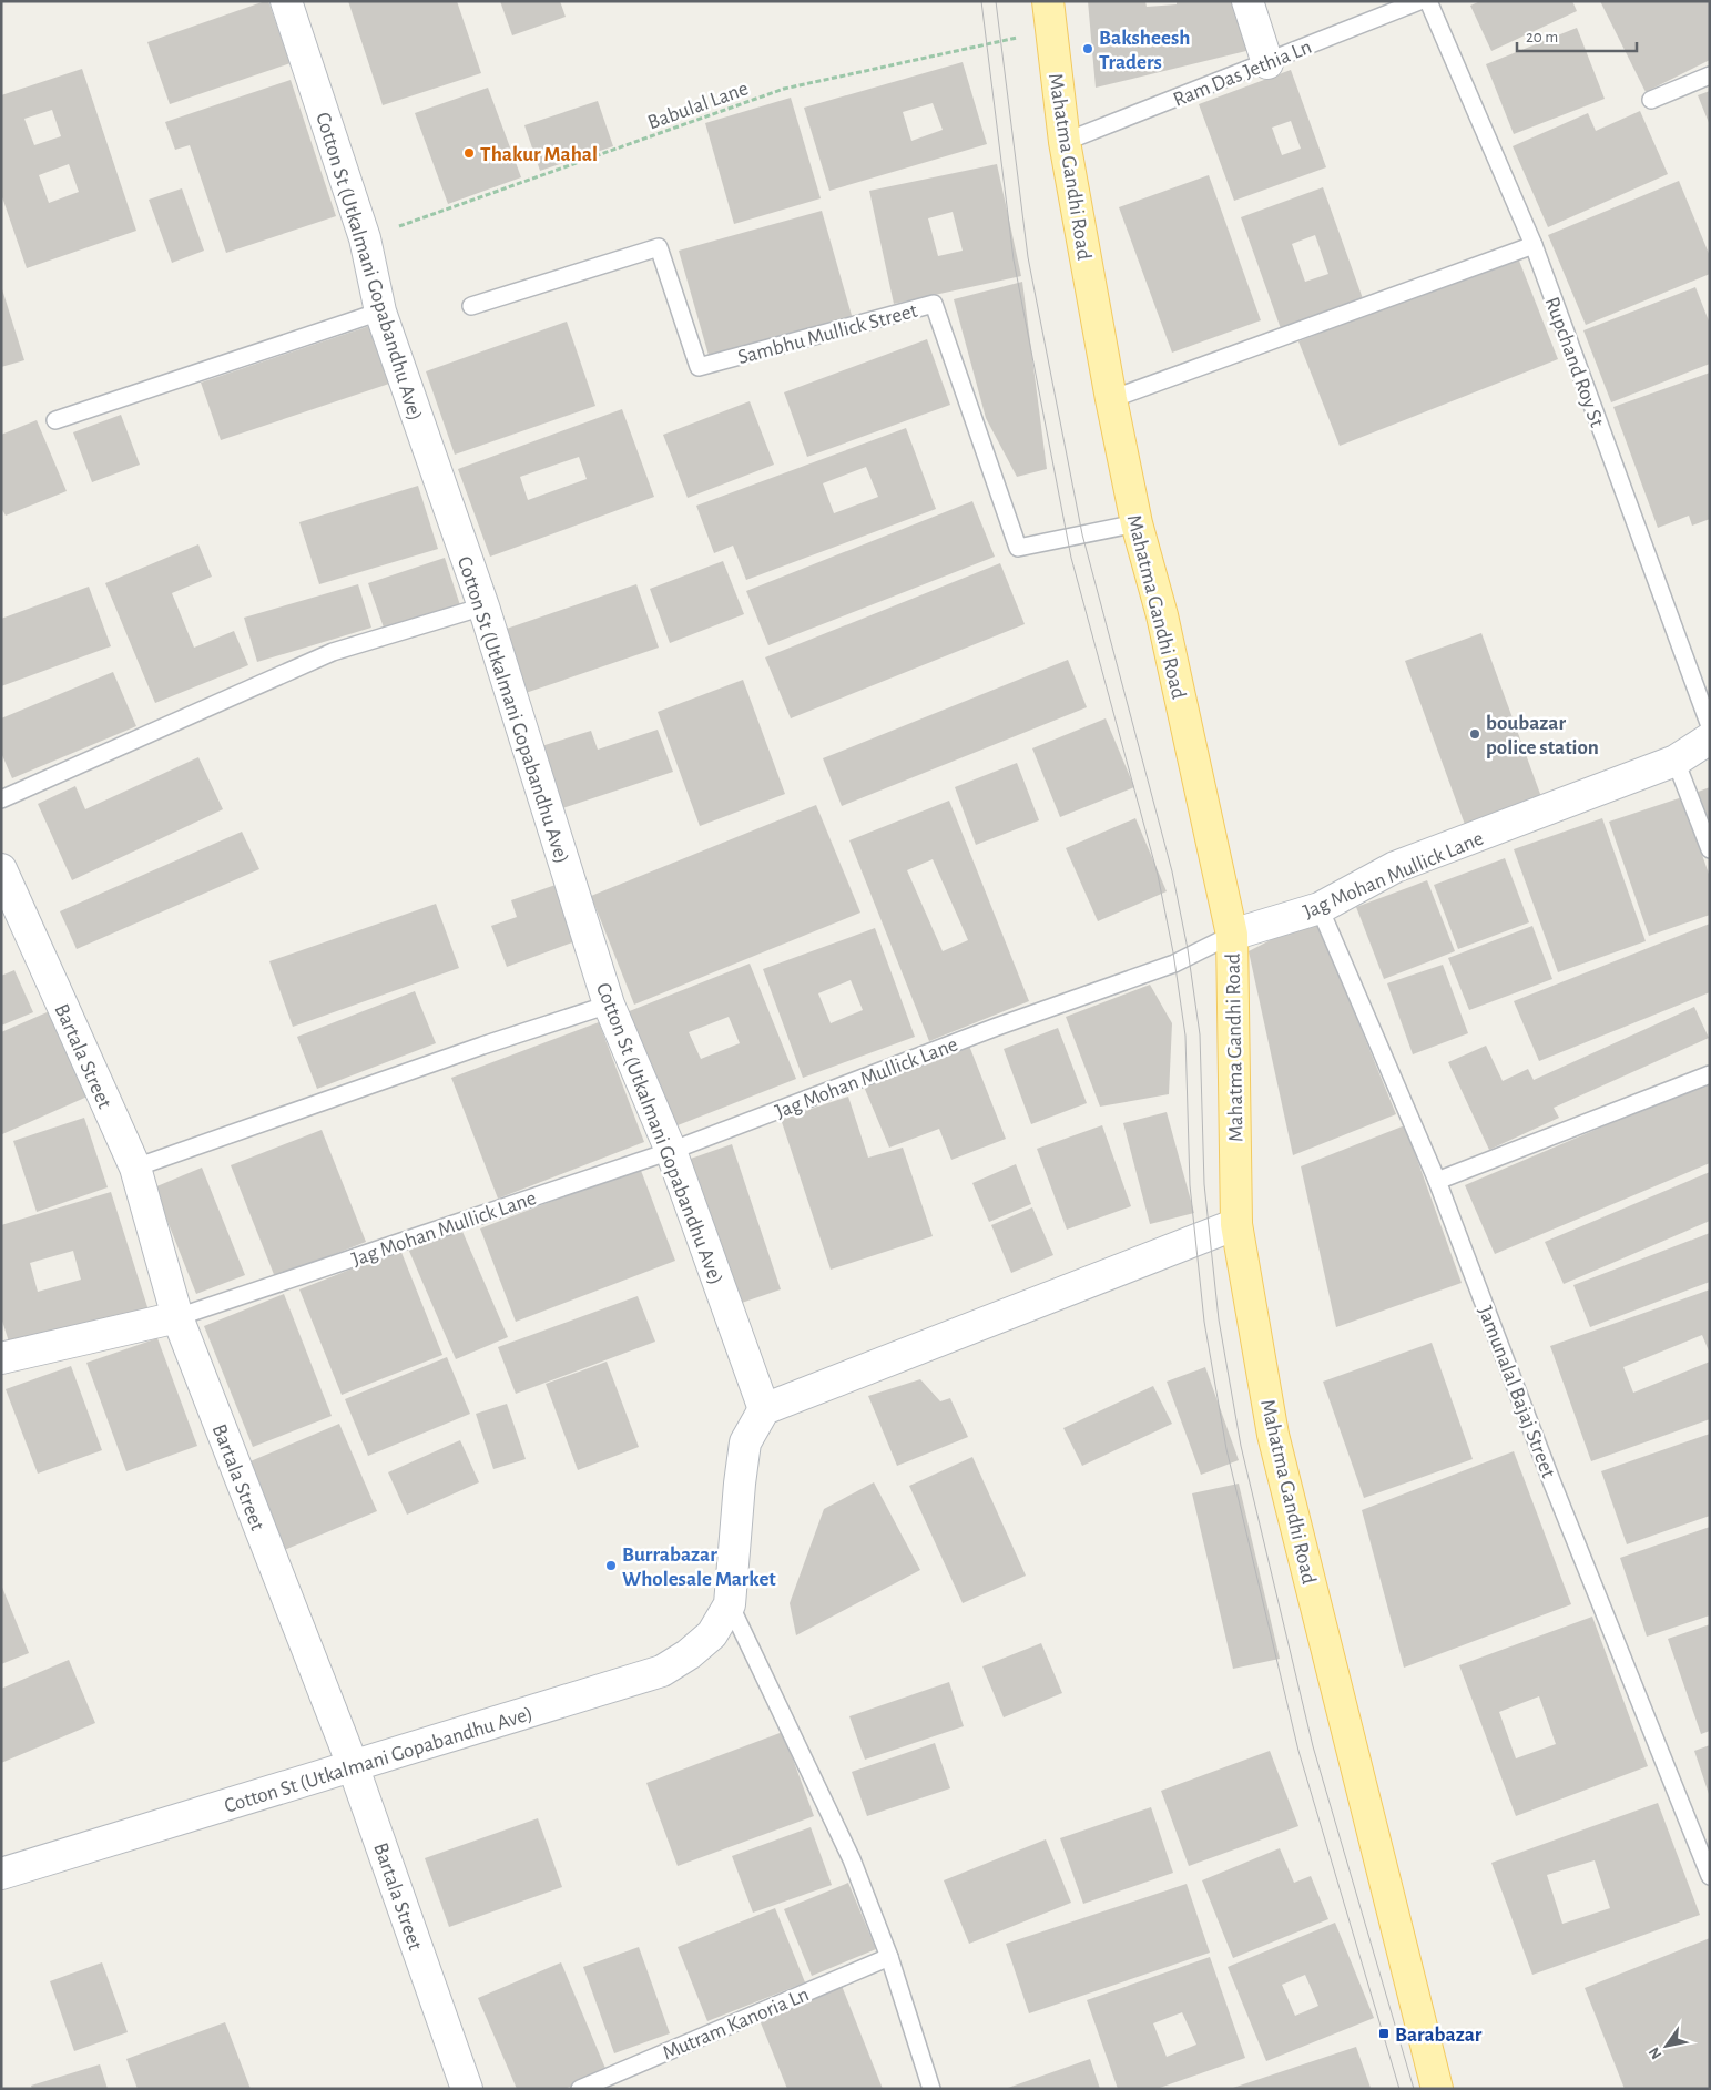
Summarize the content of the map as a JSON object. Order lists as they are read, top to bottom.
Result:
{
  "streets": {
    "main road": ["Mahatma Gandhi Road"],
    "street": ["Cotton St (Utkalmani Gopabandhu Ave)", "Jag Mohan Mullick Lane", "Bartala Street"],
    "lane": [
      "Ram Das Jethia Ln",
      "Sambhu Mullick Street",
      "Rupchand Roy St",
      "Jamunalal Bajaj Street",
      "Mutram Kanoria Ln"
    ],
    "path": ["Babulal Lane"]
  },
  "crossings": [
    ["Ram Das Jethia Ln", "Mahatma Gandhi Road"],
    ["Babulal Lane", "Mahatma Gandhi Road"],
    ["Babulal Lane", "Cotton St (Utkalmani Gopabandhu Ave)"],
    ["Mahatma Gandhi Road", "Sambhu Mullick Street"],
    ["Mahatma Gandhi Road", "Jag Mohan Mullick Lane"],
    ["Cotton St (Utkalmani Gopabandhu Ave)", "Jag Mohan Mullick Lane"],
    ["Cotton St (Utkalmani Gopabandhu Ave)", "Bartala Street"],
    ["Jag Mohan Mullick Lane", "Bartala Street"],
    ["Jag Mohan Mullick Lane", "Jamunalal Bajaj Street"]
  ],
  "places": {
    "other": [
      "Baksheesh Traders",
      "Thakur Mahal",
      "boubazar police station",
      "Burrabazar Wholesale Market"
    ],
    "transit": ["Barabazar"]
  },
  "scale_bar": "20 m",
  "north": "bottom left"
}
